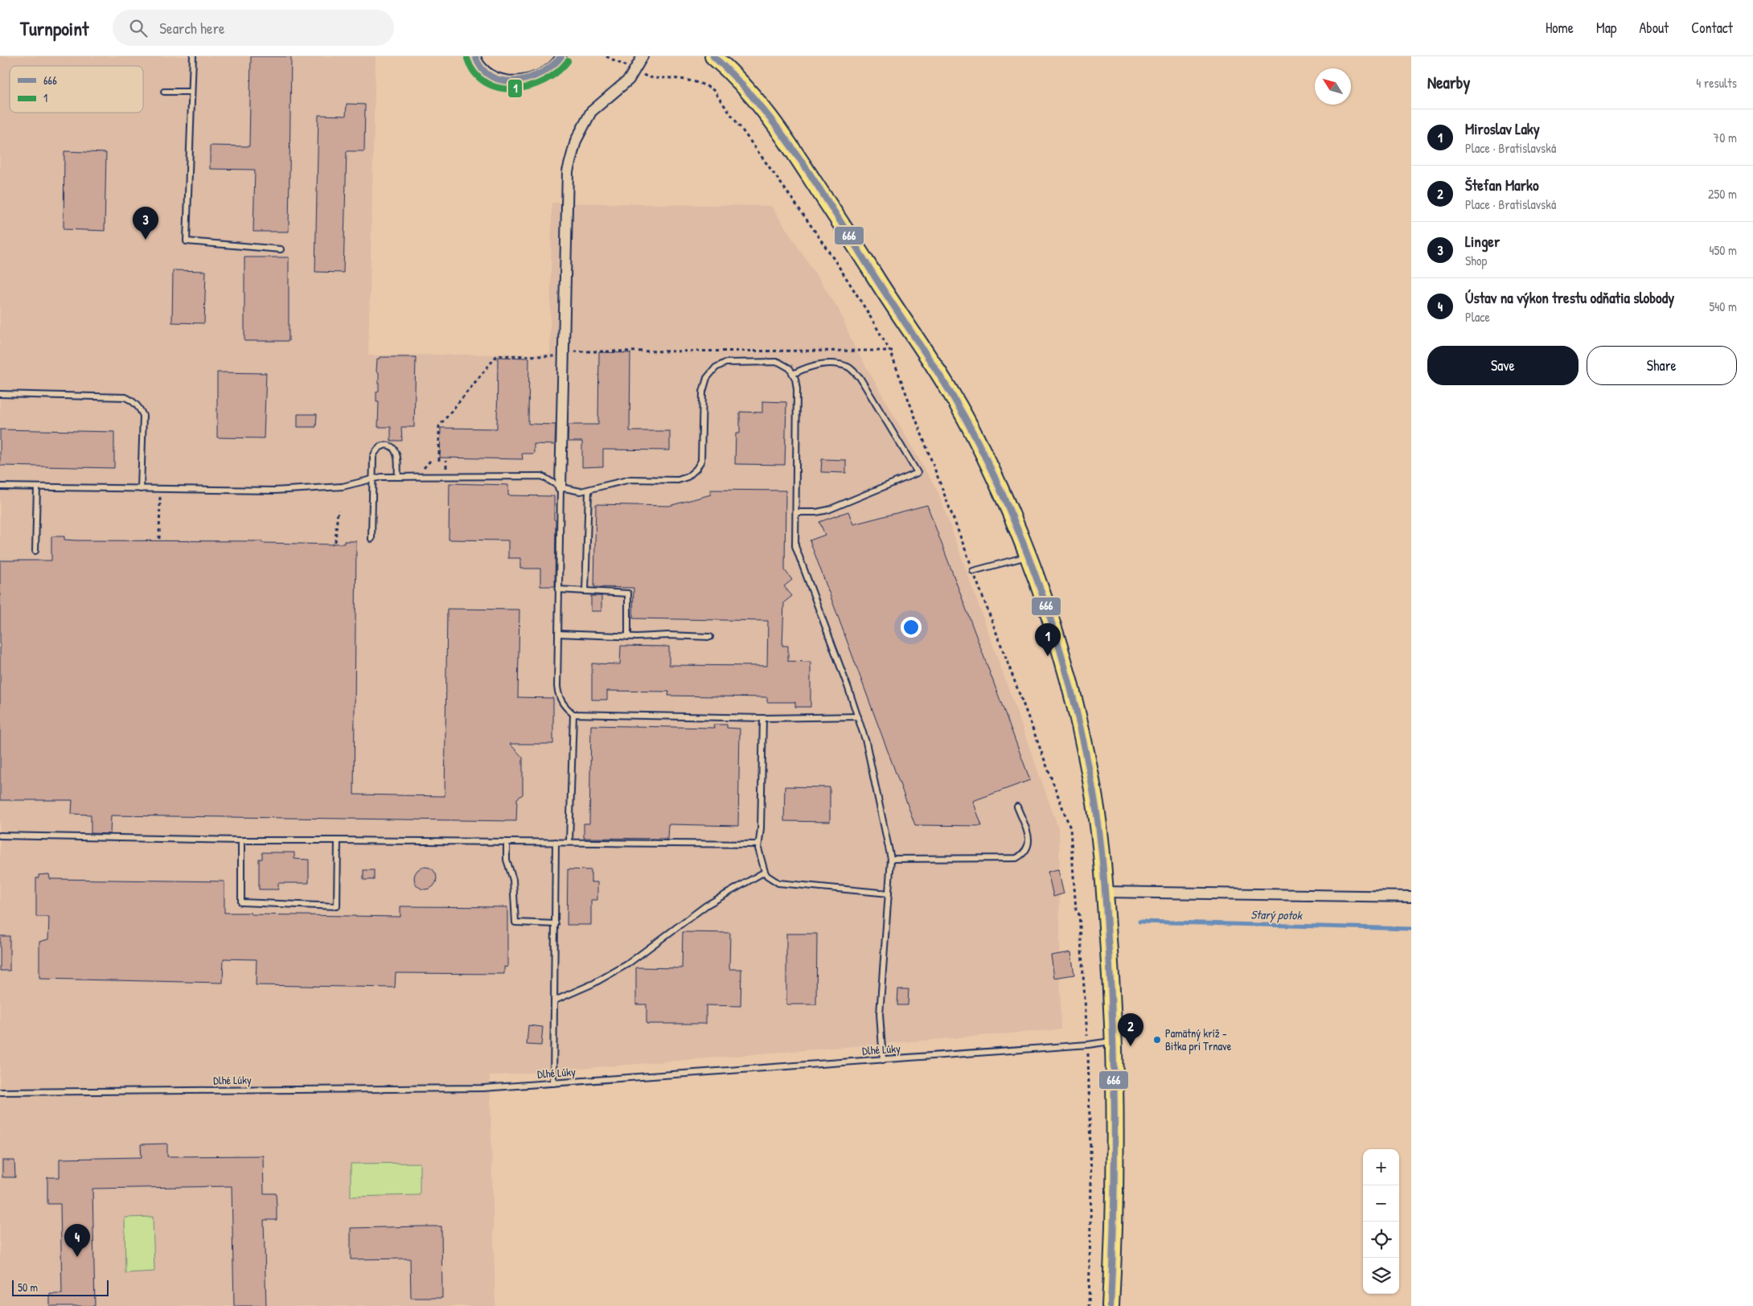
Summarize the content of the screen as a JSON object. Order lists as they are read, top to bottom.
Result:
{
  "streets": {
    "lane": ["Dlhé Lúky"]
  },
  "water": ["Starý potok"],
  "places": ["Pamätný kríž - Bitka pri Trnave"],
  "lines": ["transit line 666", "transit line 1"],
  "legend": ["666", "1"],
  "scale_bar": "50 m",
  "north": "top left",
  "page": {
    "header": "Turnpoint",
    "search": "Search here",
    "nav": [
      "Home",
      "Map",
      "About",
      "Contact"
    ],
    "heading": ["Nearby", "4 results"],
    "list": [
      {
        "mark": "1",
        "name": "Miroslav Laky",
        "note": "Place · Bratislavská",
        "value": "70 m"
      },
      {
        "mark": "2",
        "name": "Štefan Marko",
        "note": "Place · Bratislavská",
        "value": "250 m"
      },
      {
        "mark": "3",
        "name": "Linger",
        "note": "Shop",
        "value": "450 m"
      },
      {
        "mark": "4",
        "name": "Ústav na výkon trestu odňatia slobody",
        "note": "Place",
        "value": "540 m"
      }
    ],
    "pins": [
      "3",
      "1",
      "2",
      "4"
    ],
    "buttons": ["Save", "Share"],
    "map_buttons": ["+", "−"],
    "scale": "50 m"
  }
}
